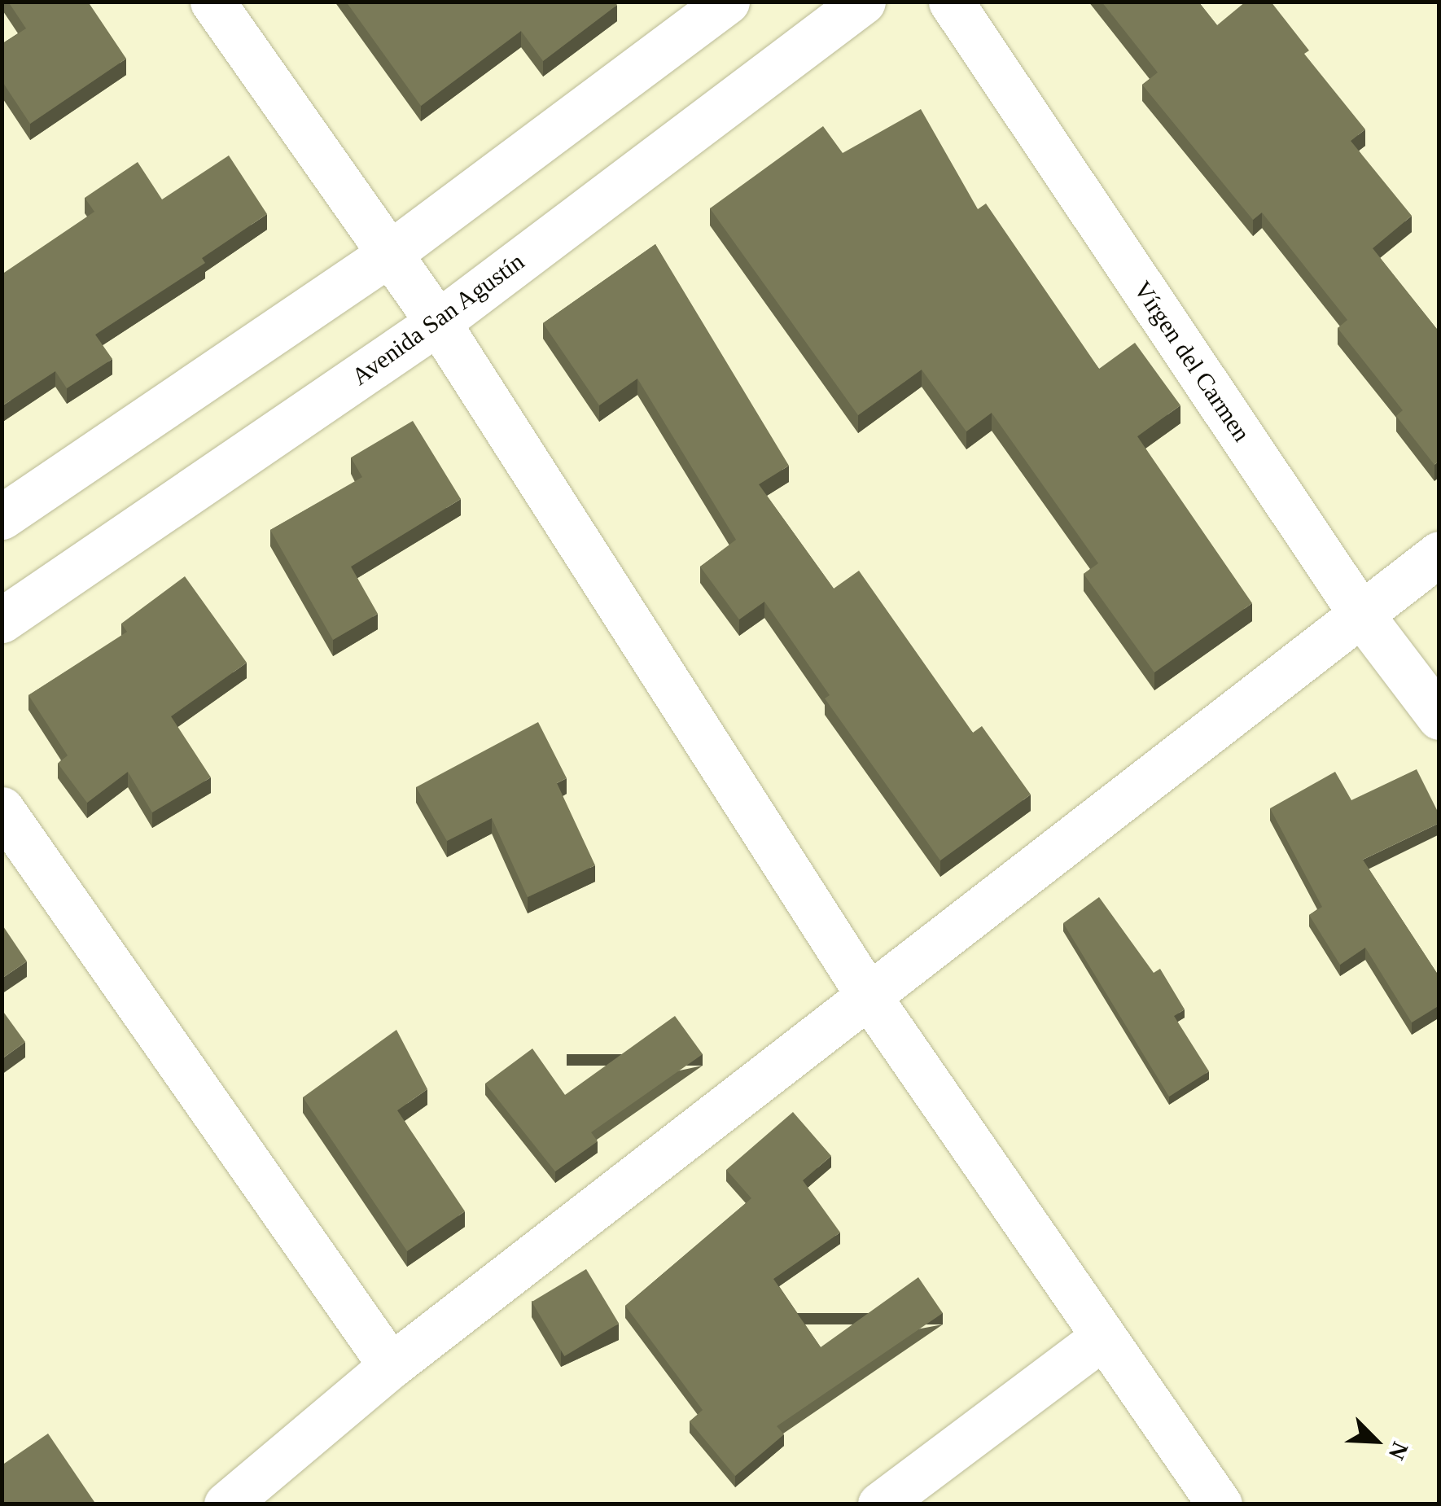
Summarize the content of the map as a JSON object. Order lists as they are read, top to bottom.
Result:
{
  "streets": {
    "street": ["Avenida San Agustín", "Vírgen del Carmen"]
  },
  "north": "bottom right"
}
